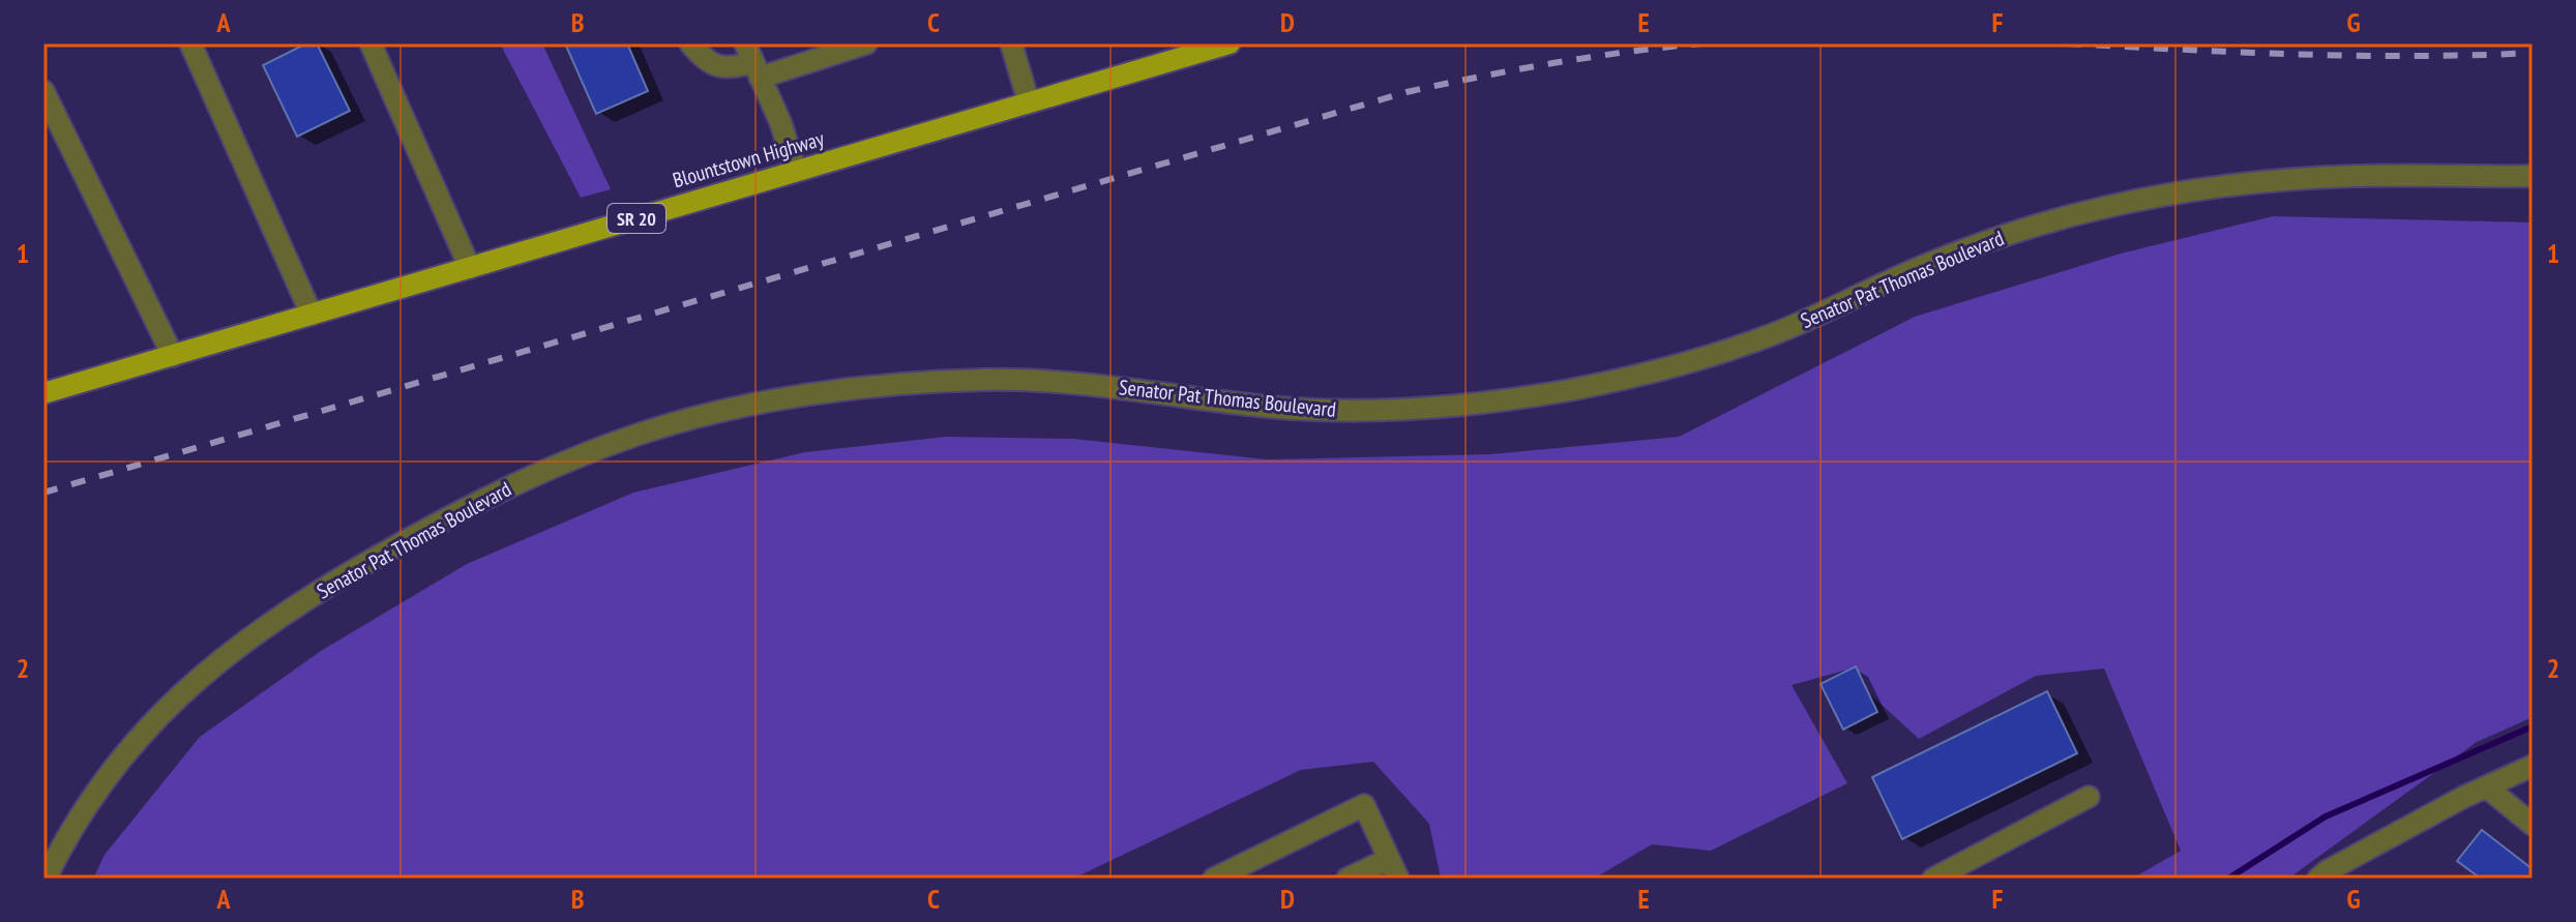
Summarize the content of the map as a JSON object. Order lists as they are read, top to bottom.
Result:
{
  "streets": {
    "main road": ["Blountstown Highway", "SR 20"],
    "street": ["Senator Pat Thomas Boulevard"]
  },
  "grid": {
    "columns": [
      "A",
      "B",
      "C",
      "D",
      "E",
      "F",
      "G"
    ],
    "rows": ["1", "2"]
  }
}
